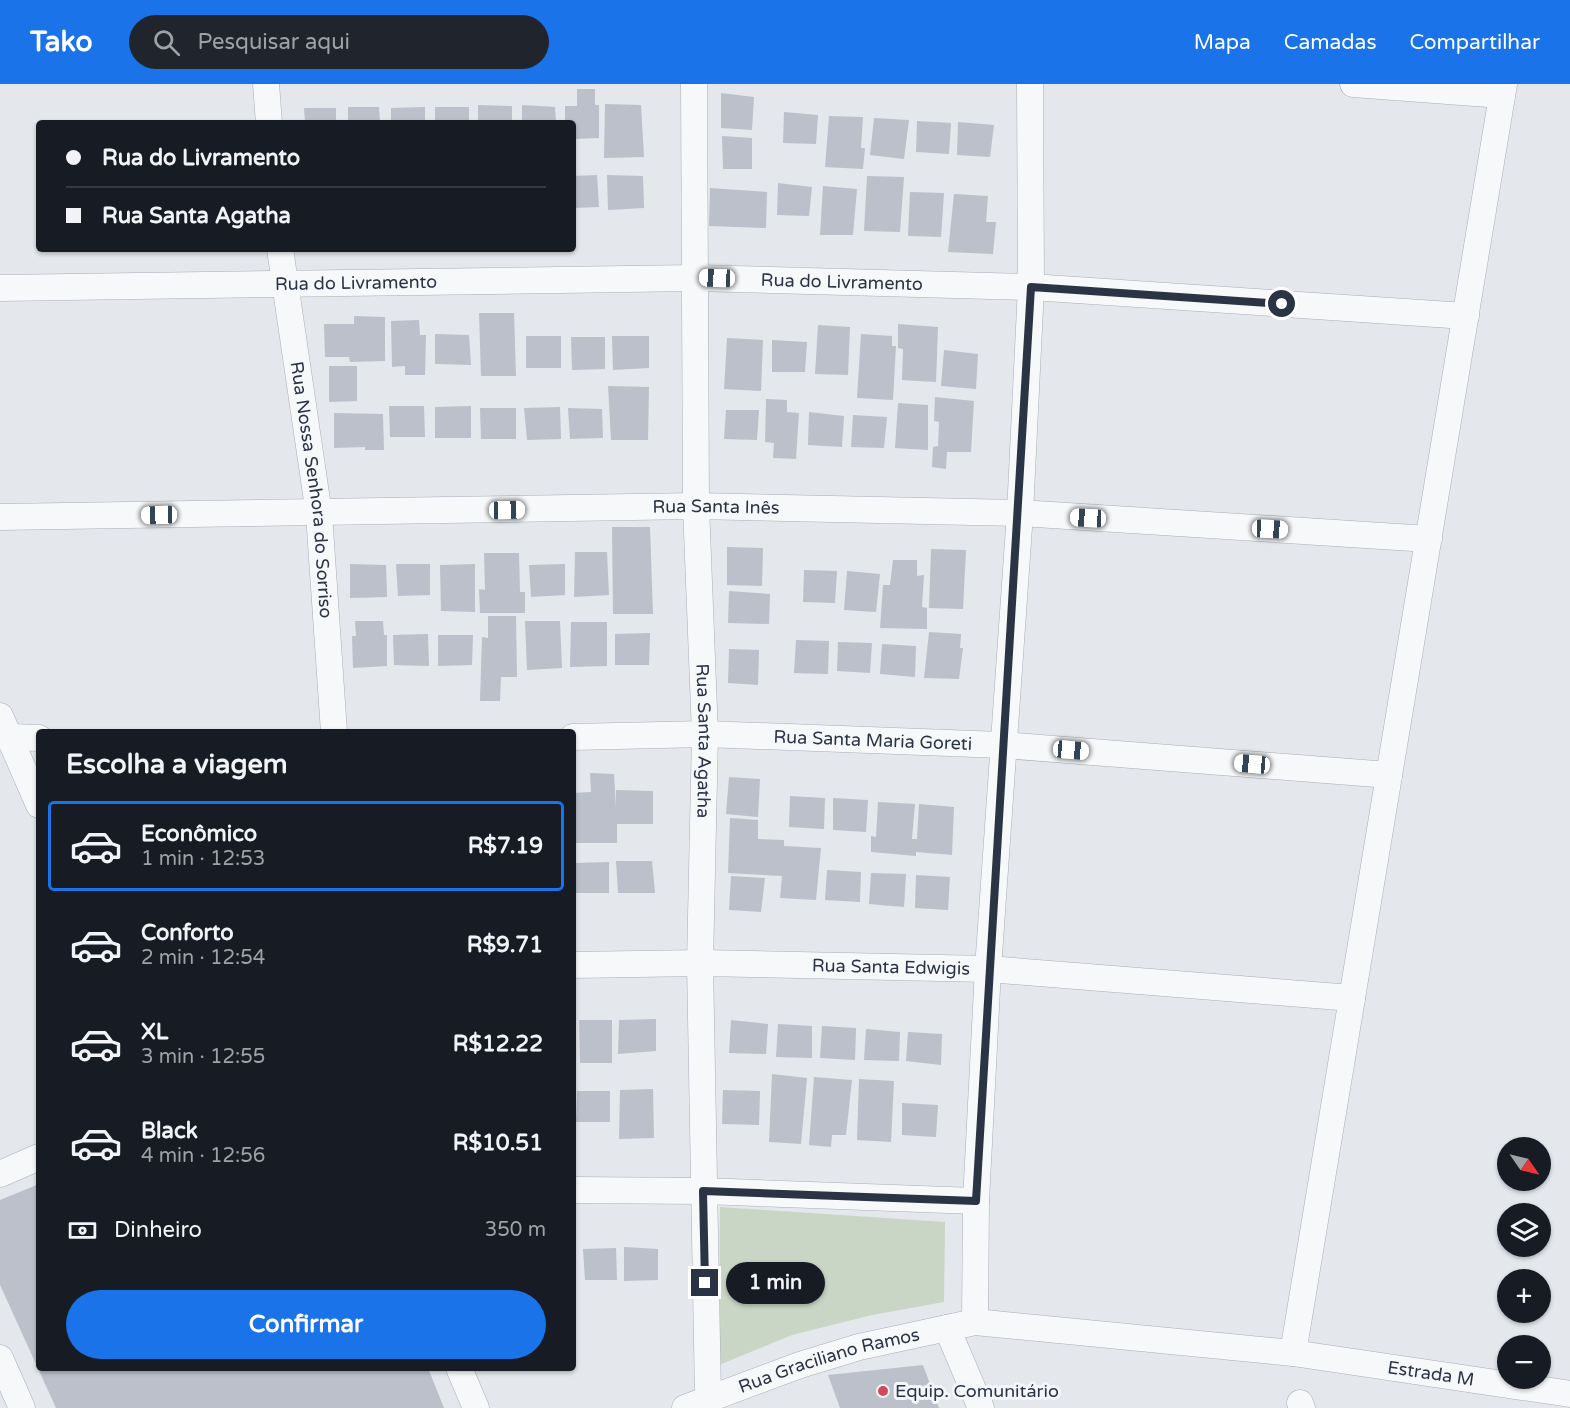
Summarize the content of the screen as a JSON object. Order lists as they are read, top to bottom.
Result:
{
  "streets": {
    "street": [
      "Rua do Livramento",
      "Rua Nossa Senhora do Sorriso",
      "Rua Santa Inês",
      "Rua Santa Maria Goreti",
      "Rua Santa Agatha",
      "Rua Santa Edwigis",
      "Rua Graciliano Ramos",
      "Estrada M"
    ]
  },
  "crossings": [
    ["Rua do Livramento", "Rua Nossa Senhora do Sorriso"],
    ["Rua do Livramento", "Rua Santa Agatha"],
    ["Rua Nossa Senhora do Sorriso", "Rua Santa Inês"],
    ["Rua Santa Inês", "Rua Santa Agatha"],
    ["Rua Santa Maria Goreti", "Rua Santa Agatha"],
    ["Rua Santa Agatha", "Rua Santa Edwigis"],
    ["Rua Santa Agatha", "Rua Graciliano Ramos"],
    ["Rua Graciliano Ramos", "Estrada M"]
  ],
  "places": ["Equip. Comunitário"],
  "north": "bottom right",
  "page": {
    "header": "Tako",
    "search": "Pesquisar aqui",
    "nav": ["Mapa", "Camadas", "Compartilhar"],
    "banner": ["Rua do Livramento", "Rua Santa Agatha"],
    "heading": "Escolha a viagem",
    "list": [
      {
        "name": "Econômico",
        "note": "1 min · 12:53",
        "value": "R$7.19"
      },
      {
        "name": "Conforto",
        "note": "2 min · 12:54",
        "value": "R$9.71"
      },
      {
        "name": "XL",
        "note": "3 min · 12:55",
        "value": "R$12.22"
      },
      {
        "name": "Black",
        "note": "4 min · 12:56",
        "value": "R$10.51"
      }
    ],
    "map_buttons": ["+", "−"],
    "pay": ["Dinheiro", "350 m"],
    "bubble": "1 min",
    "buttons": "Confirmar"
  }
}
